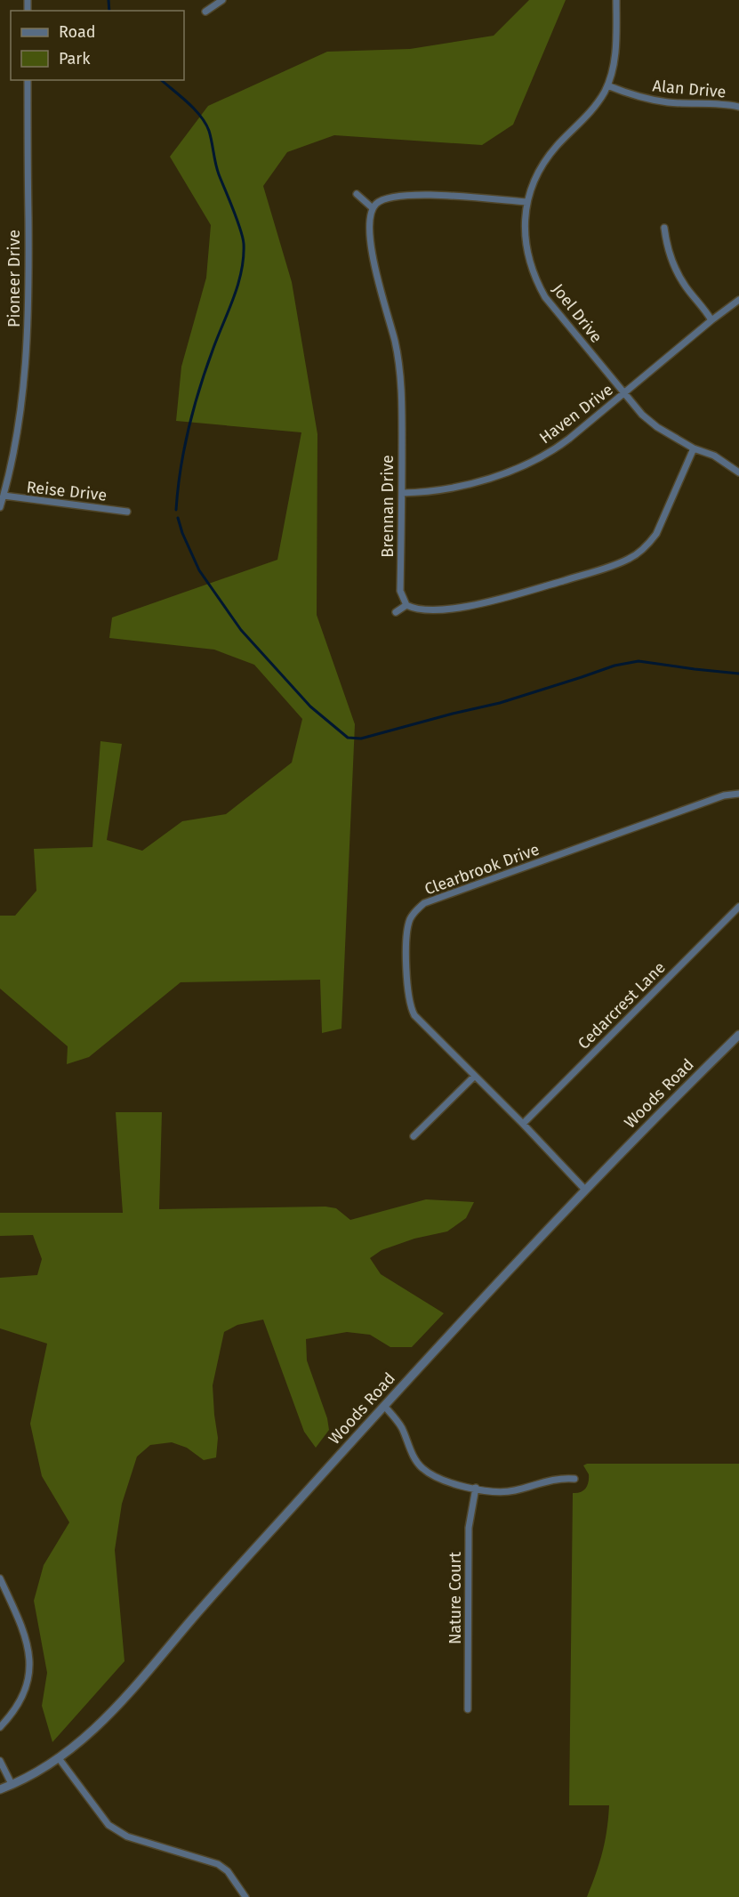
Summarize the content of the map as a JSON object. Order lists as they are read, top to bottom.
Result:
{
  "streets": {
    "street": [
      "Alan Drive",
      "Pioneer Drive",
      "Joel Drive",
      "Haven Drive",
      "Reise Drive",
      "Brennan Drive",
      "Clearbrook Drive",
      "Cedarcrest Lane",
      "Woods Road",
      "Nature Court"
    ]
  },
  "crossings": [
    ["Alan Drive", "Joel Drive"],
    ["Pioneer Drive", "Reise Drive"],
    ["Joel Drive", "Haven Drive"],
    ["Haven Drive", "Brennan Drive"],
    ["Clearbrook Drive", "Cedarcrest Lane"],
    ["Clearbrook Drive", "Woods Road"]
  ],
  "legend": ["Road", "Park"]
}
